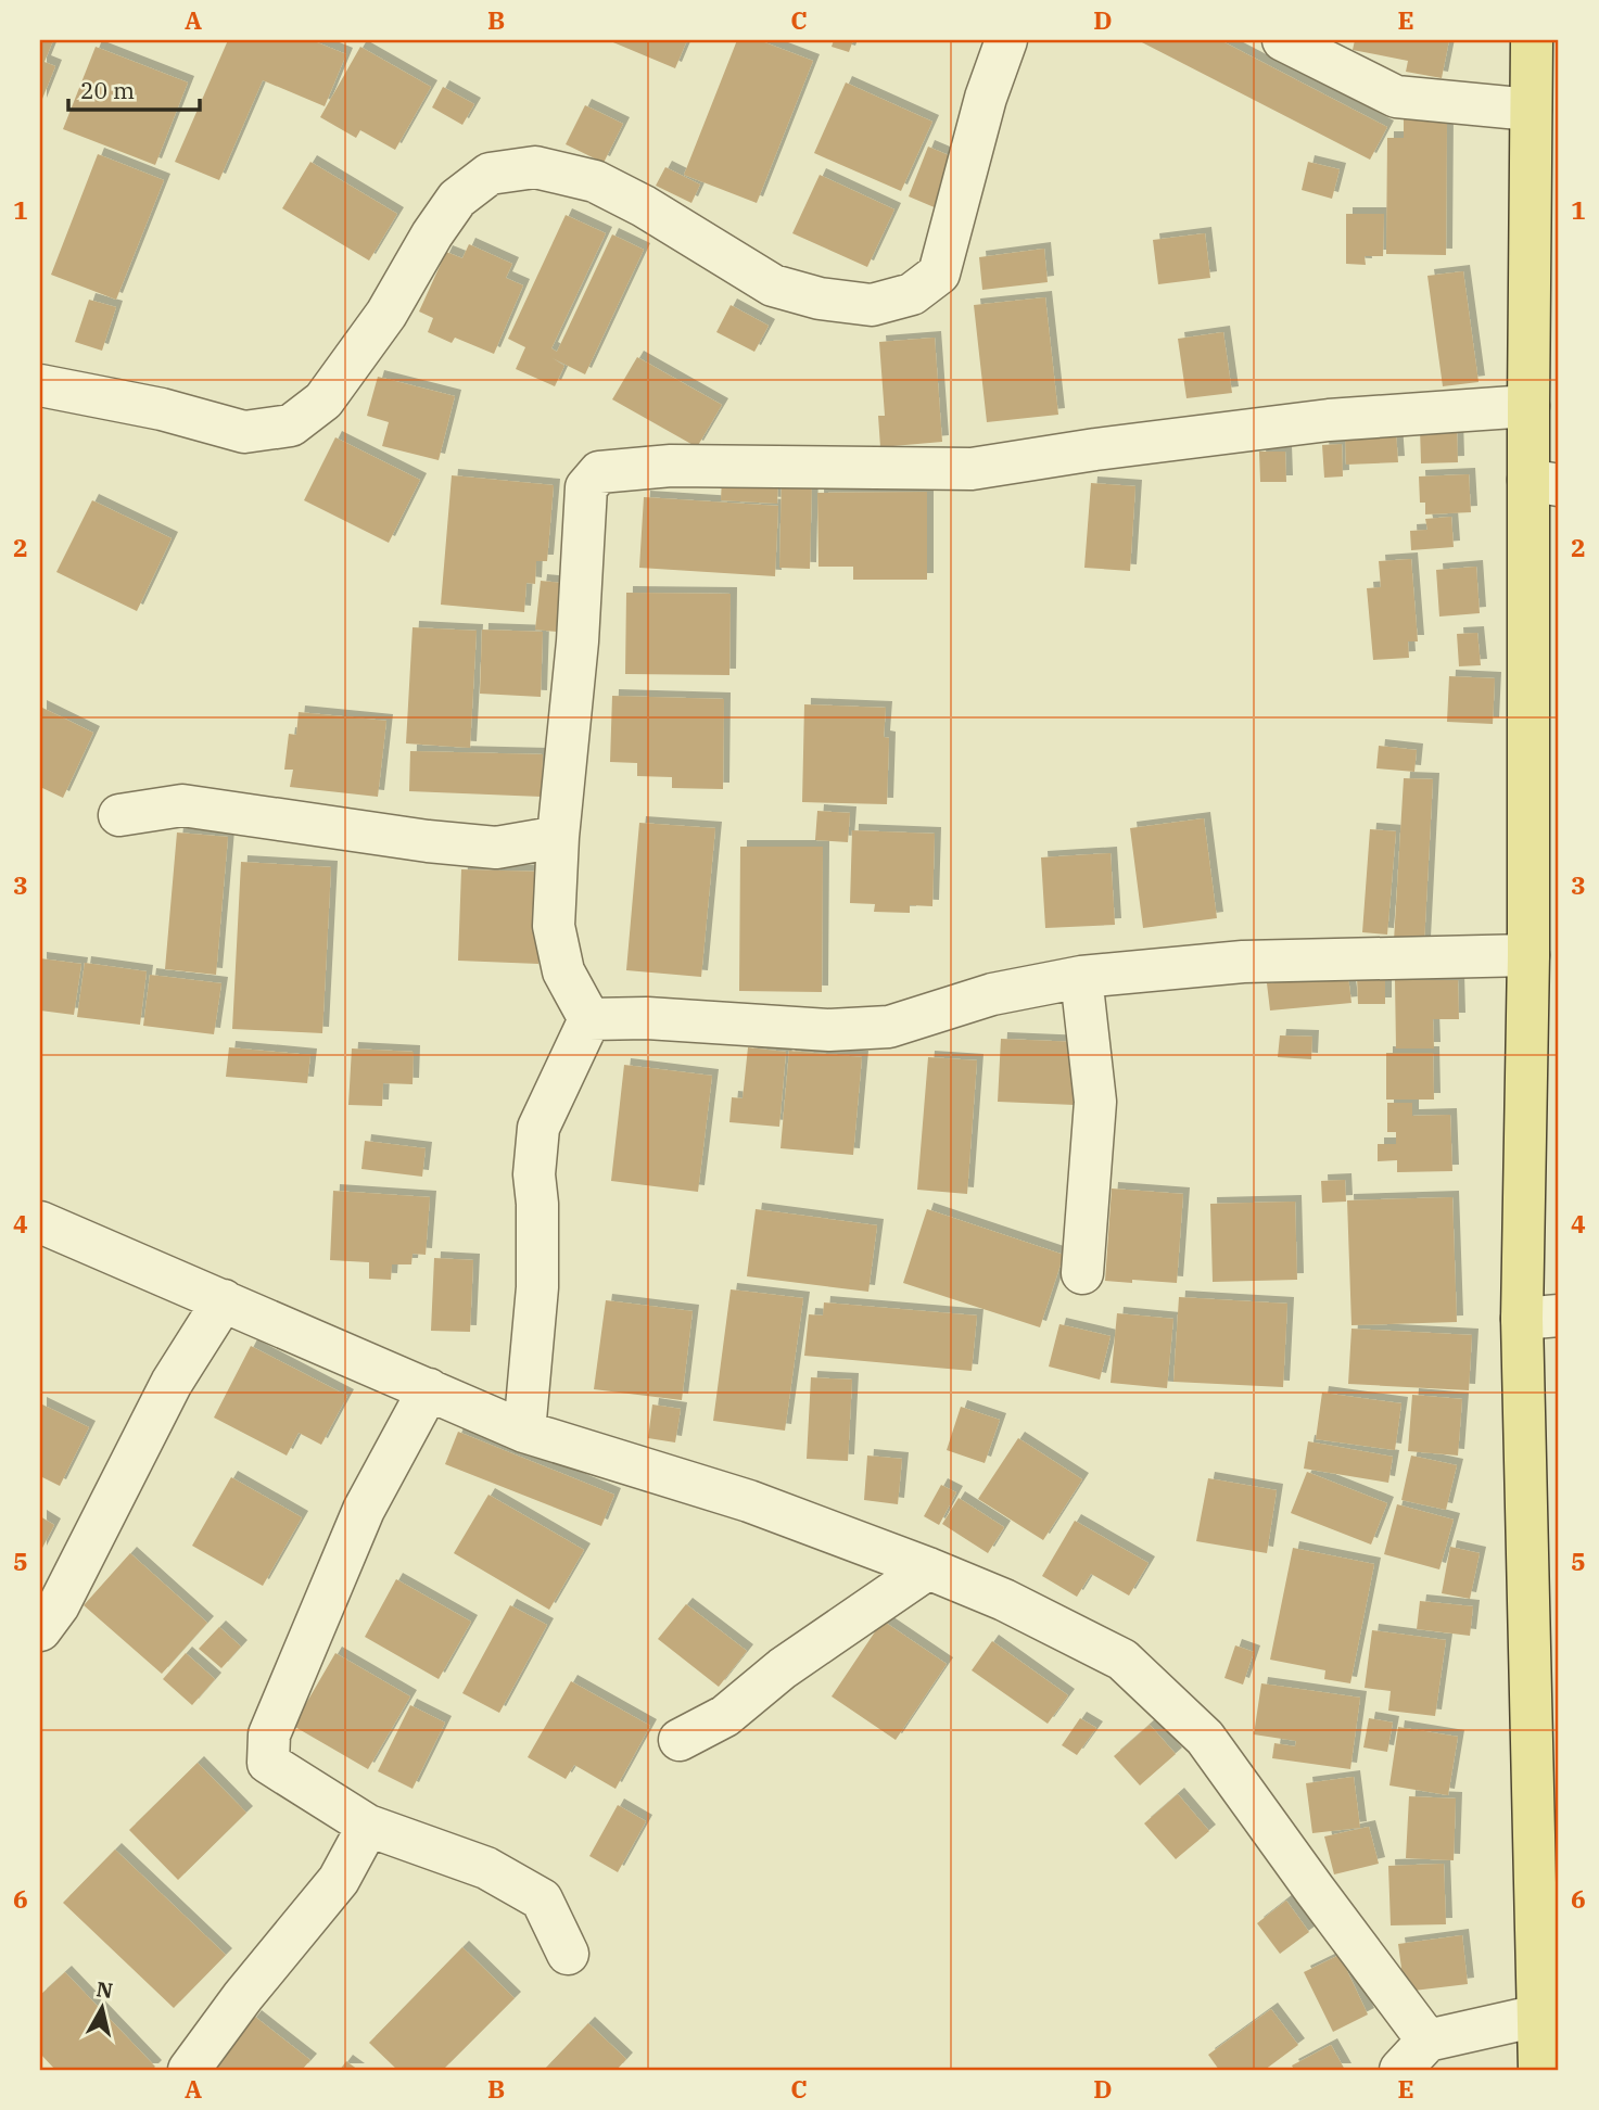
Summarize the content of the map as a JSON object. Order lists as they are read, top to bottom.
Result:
{
  "scale_bar": "20 m",
  "north": "top",
  "grid": {
    "columns": [
      "A",
      "B",
      "C",
      "D",
      "E"
    ],
    "rows": [
      "1",
      "2",
      "3",
      "4",
      "5",
      "6"
    ]
  }
}
